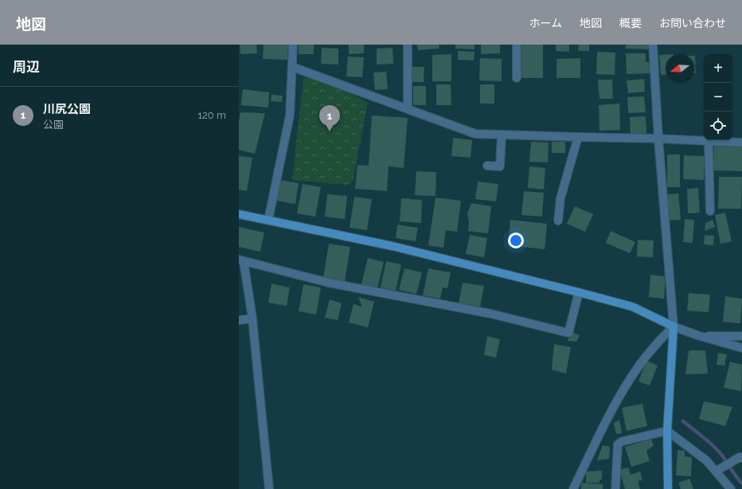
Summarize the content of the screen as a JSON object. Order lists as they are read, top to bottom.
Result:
{
  "north": "left",
  "page": {
    "header": "地図",
    "nav": [
      "ホーム",
      "地図",
      "概要",
      "お問い合わせ"
    ],
    "heading": "周辺",
    "map_buttons": ["+", "−"],
    "list": [
      {
        "mark": "1",
        "name": "川尻公園",
        "note": "公園",
        "value": "120 m"
      }
    ],
    "pins": "1"
  }
}
